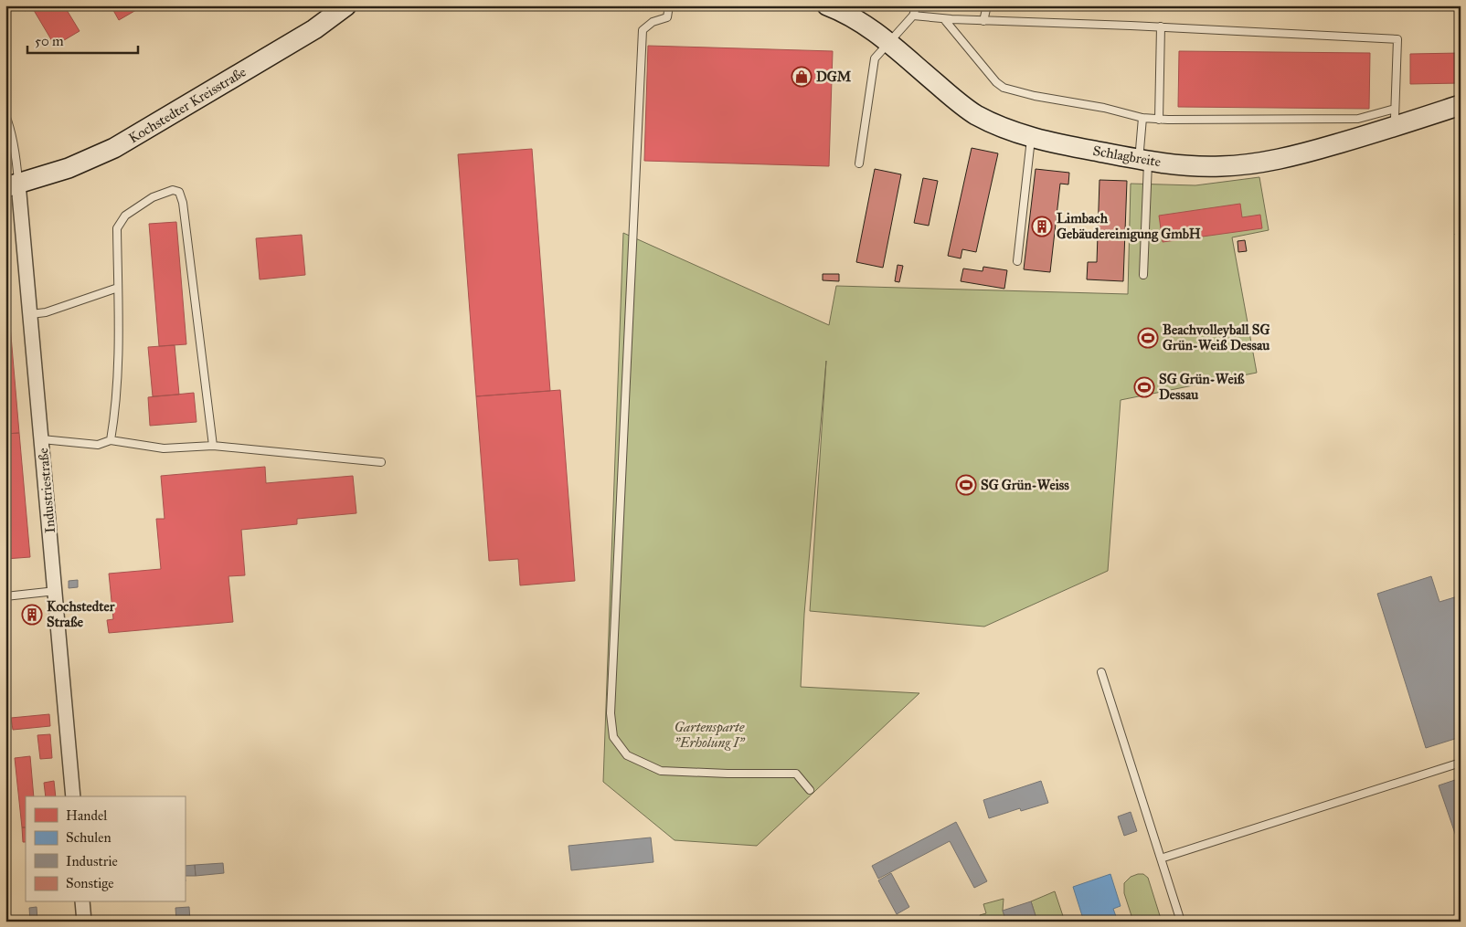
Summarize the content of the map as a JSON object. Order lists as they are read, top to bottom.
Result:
{
  "streets": {
    "street": ["Kochstedter Kreisstraße", "Schlagbreite", "Industriestraße"]
  },
  "crossings": [
    ["Kochstedter Kreisstraße", "Industriestraße"]
  ],
  "parks": ["Gartensparte \"Erholung I\""],
  "places": {
    "shop": ["DGM"],
    "building": ["Limbach Gebäudereinigung GmbH", "Kochstedter Straße"],
    "sports": ["Beachvolleyball SG Grün-Weiß Dessau", "SG Grün-Weiß Dessau", "SG Grün-Weiss"]
  },
  "legend": [
    "Handel",
    "Schulen",
    "Industrie",
    "Sonstige"
  ],
  "scale_bar": "50 m"
}
